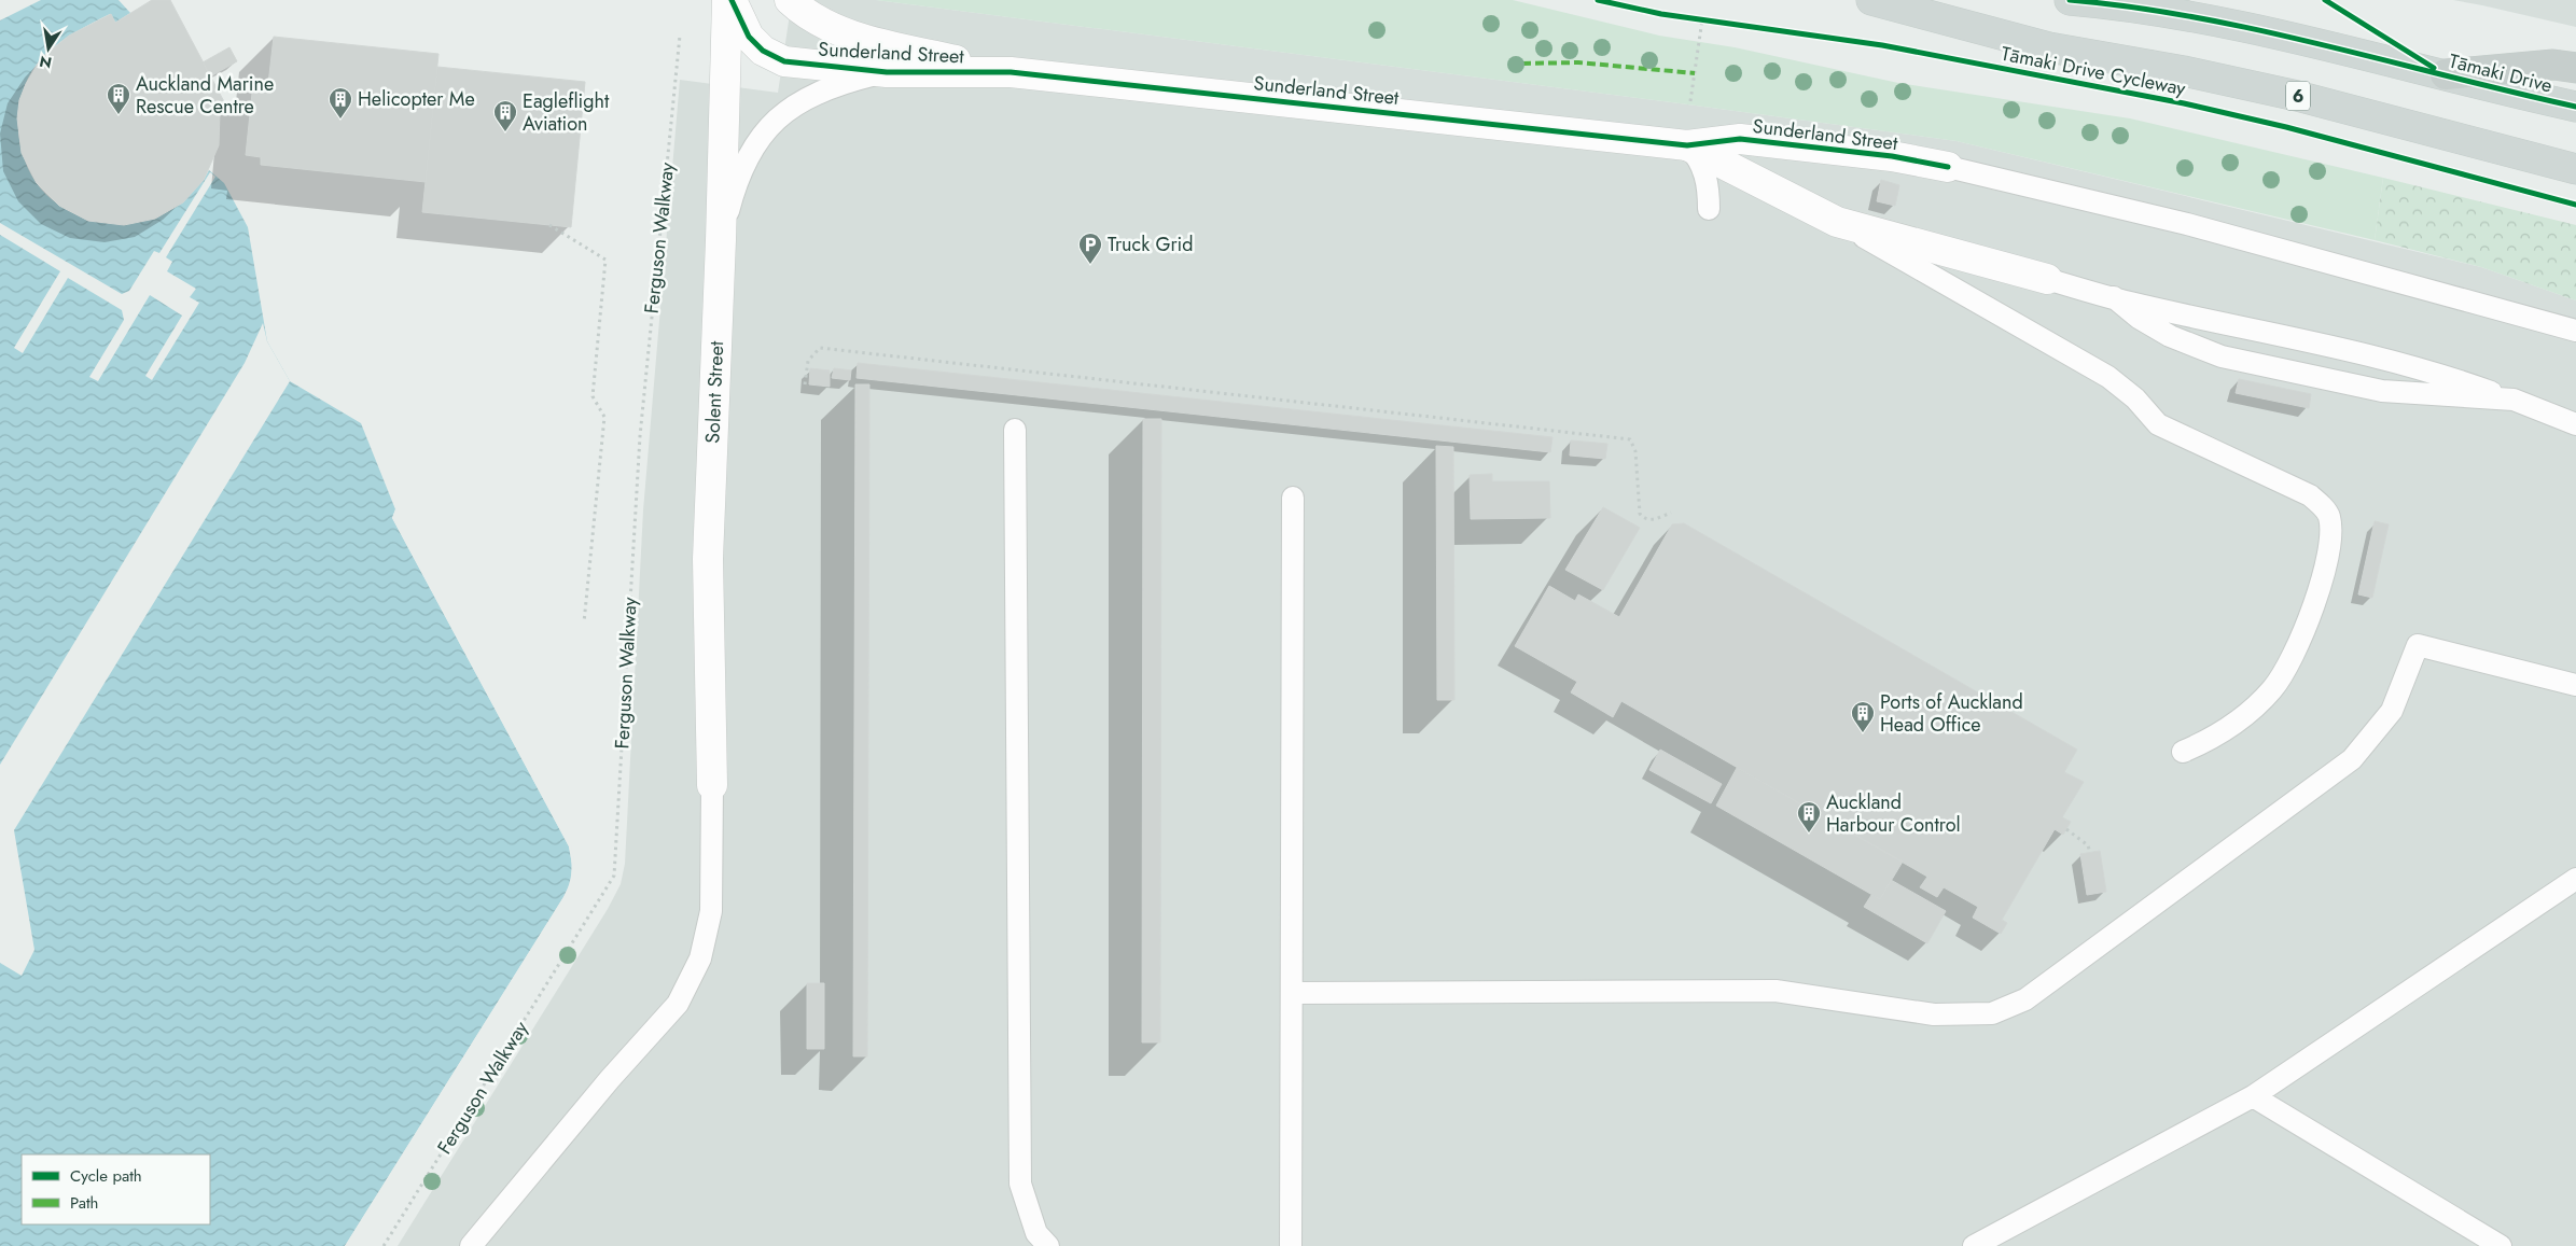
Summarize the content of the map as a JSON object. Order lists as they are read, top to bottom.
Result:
{
  "streets": {
    "main road": ["Tāmaki Drive", "6"],
    "street": ["Sunderland Street", "Solent Street"],
    "path": ["Ferguson Walkway"],
    "cycle path": ["Tāmaki Drive Cycleway"]
  },
  "places": {
    "building": [
      "Auckland Marine Rescue Centre",
      "Helicopter Me",
      "Eagleflight Aviation",
      "Ports of Auckland Head Office",
      "Auckland Harbour Control"
    ],
    "parking": ["Truck Grid"]
  },
  "legend": ["Cycle path", "Path"],
  "north": "bottom"
}
